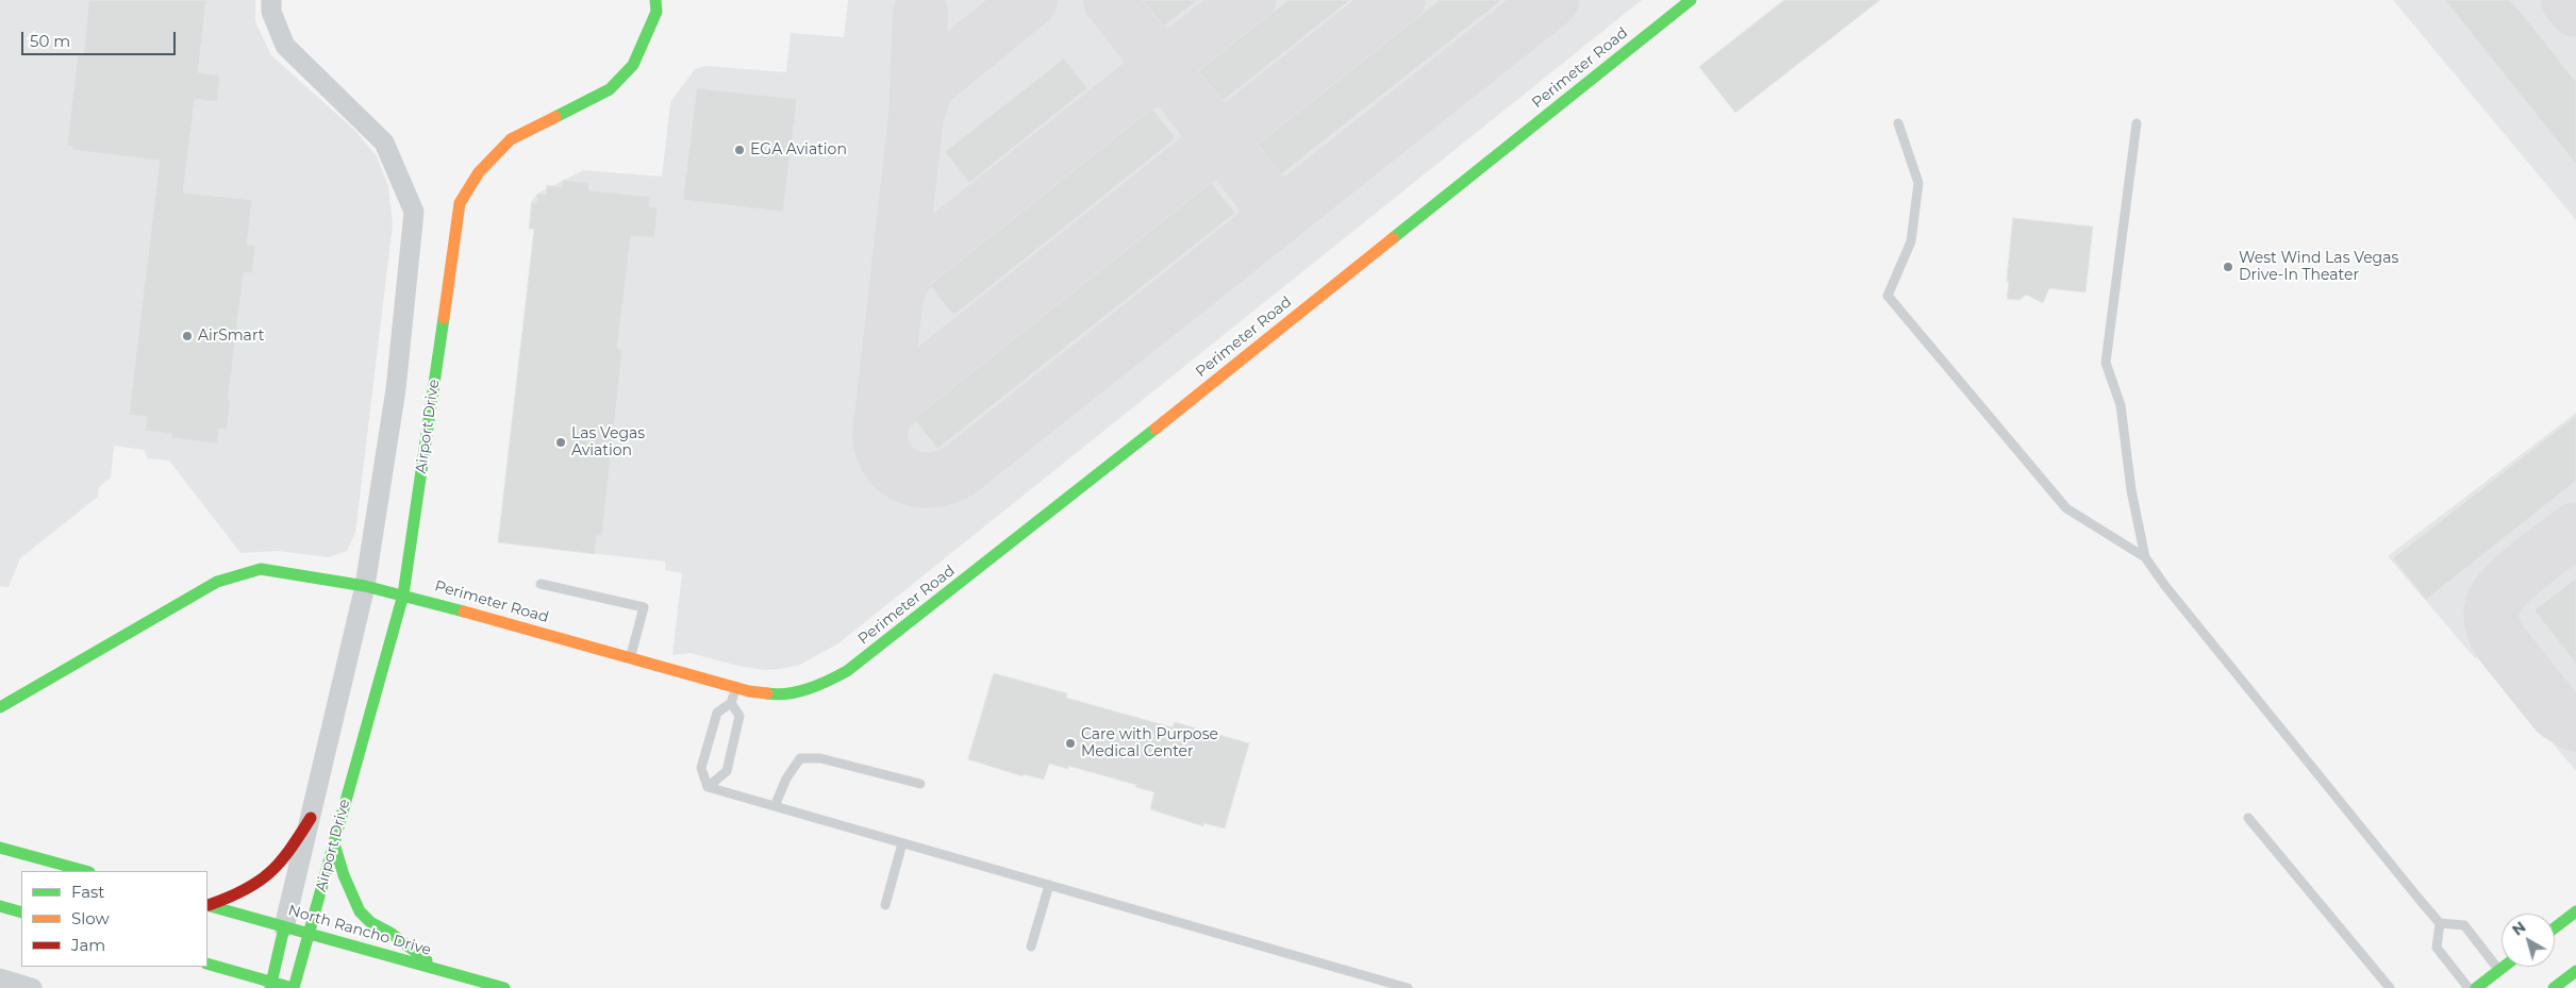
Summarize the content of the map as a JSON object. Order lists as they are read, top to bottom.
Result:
{
  "streets": {
    "street": ["Perimeter Road", "Airport Drive", "North Rancho Drive"]
  },
  "crossings": [
    ["Perimeter Road", "Airport Drive"],
    ["Airport Drive", "North Rancho Drive"]
  ],
  "places": [
    "EGA Aviation",
    "West Wind Las Vegas Drive-In Theater",
    "AirSmart",
    "Las Vegas Aviation",
    "Care with Purpose Medical Center"
  ],
  "legend": ["Fast", "Slow", "Jam"],
  "scale_bar": "50 m",
  "north": "top left"
}
